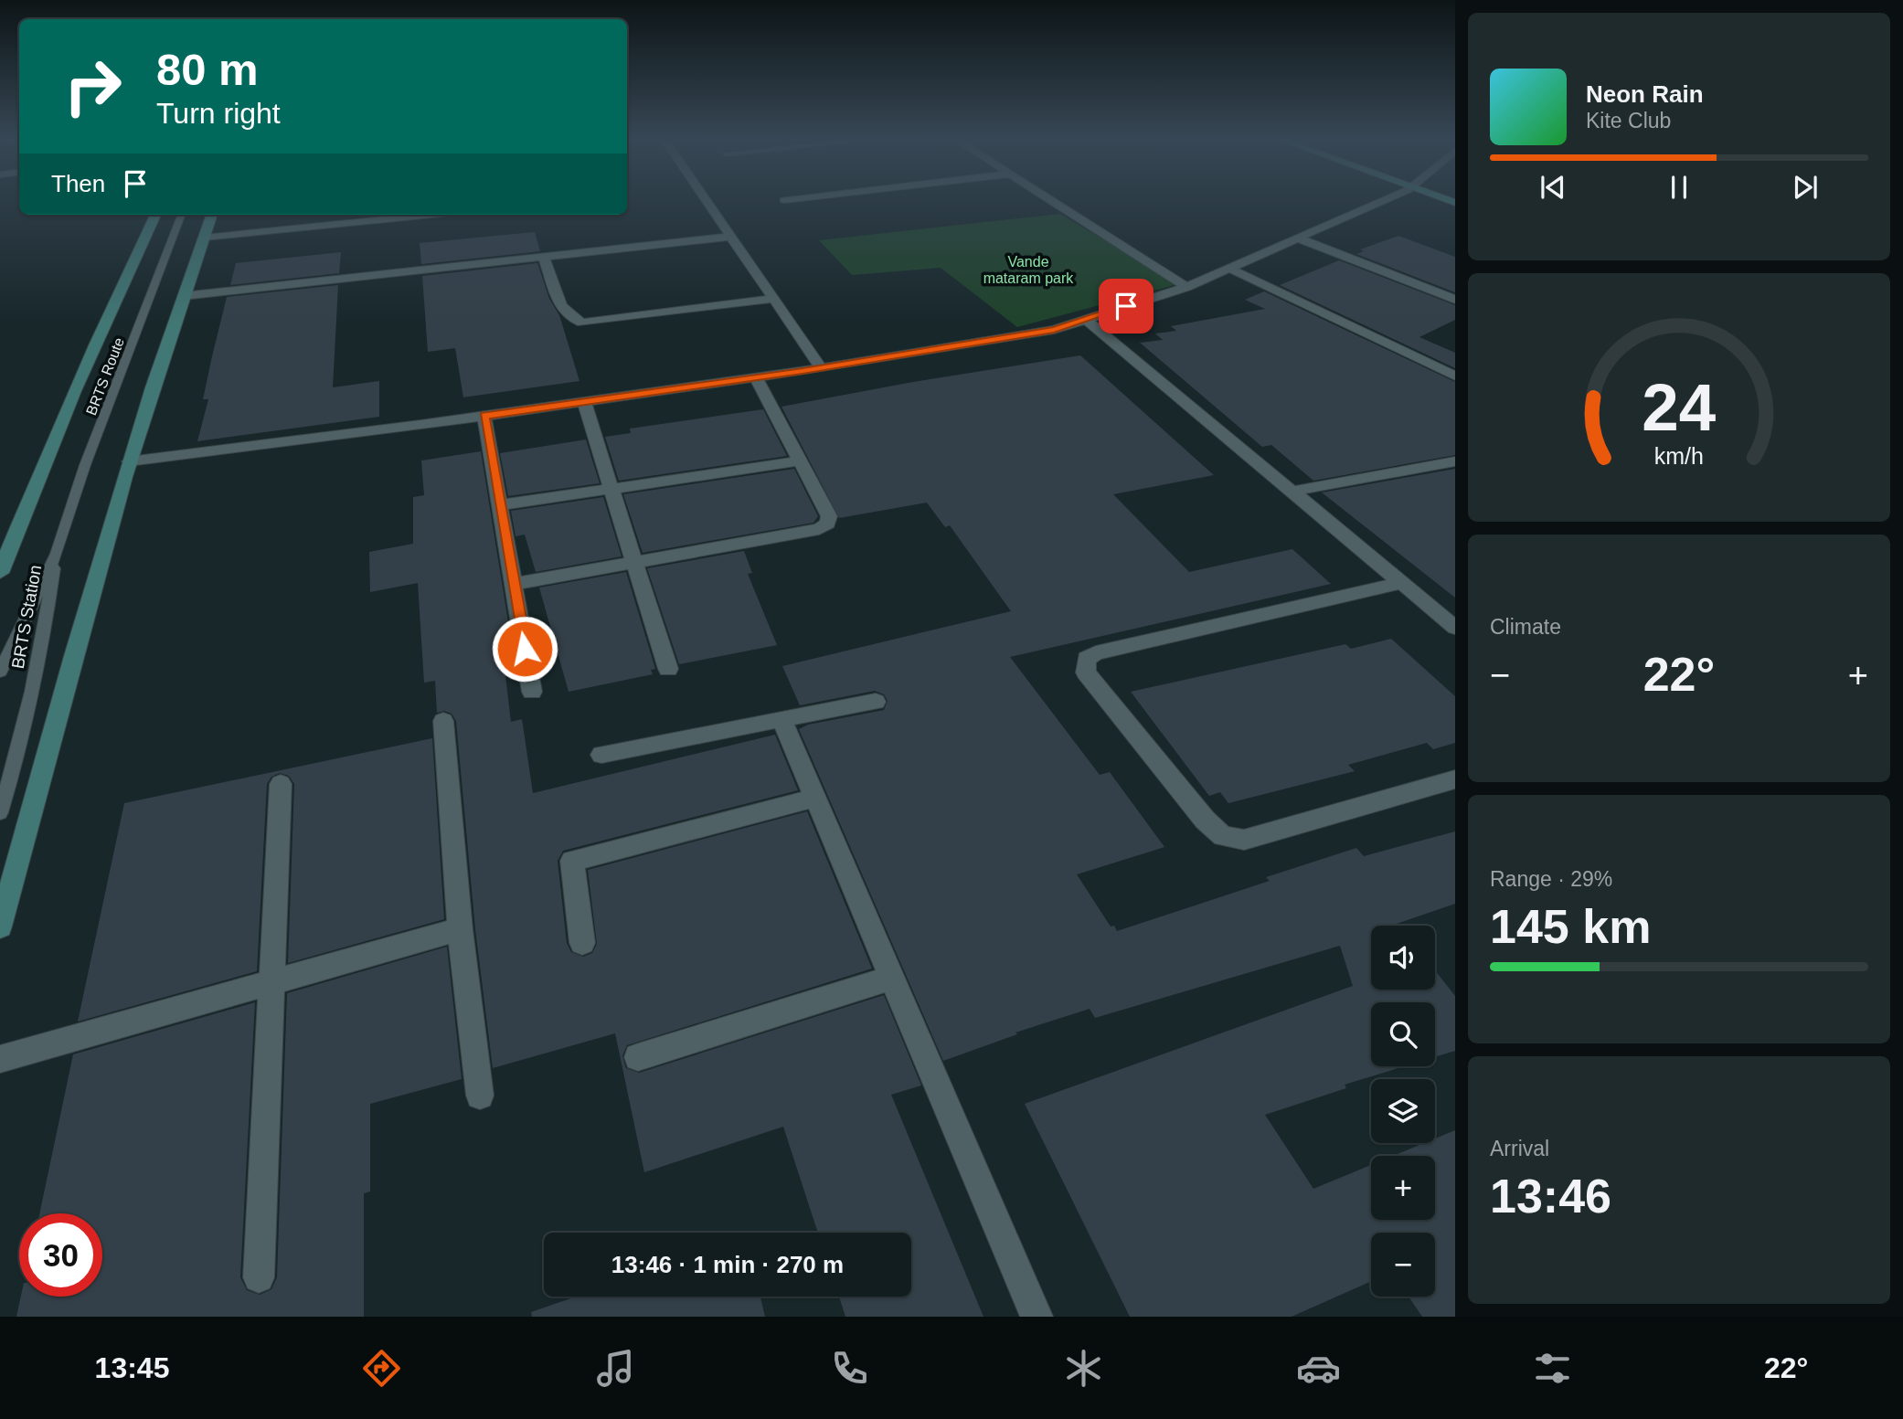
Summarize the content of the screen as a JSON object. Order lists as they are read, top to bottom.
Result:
{
  "streets": {
    "lane": ["BRTS Route", "BRTS Station"]
  },
  "crossings": [
    ["BRTS Route", "BRTS Station"]
  ],
  "parks": ["Vande mataram park"],
  "page": {
    "turn": ["80 m", "Turn right"],
    "song": ["Neon Rain", "Kite Club"],
    "then": "Then",
    "tile": [
      "Climate",
      ["Range · 29%", "145 km"],
      ["Arrival", "13:46"]
    ],
    "heat": ["−", "22°", "+"],
    "map_buttons": ["+", "−"],
    "limit": "30",
    "trip": "13:46 · 1 min · 270 m",
    "tabs": ["13:45", "22°"],
    "gauge": ["24", "km/h"]
  }
}
